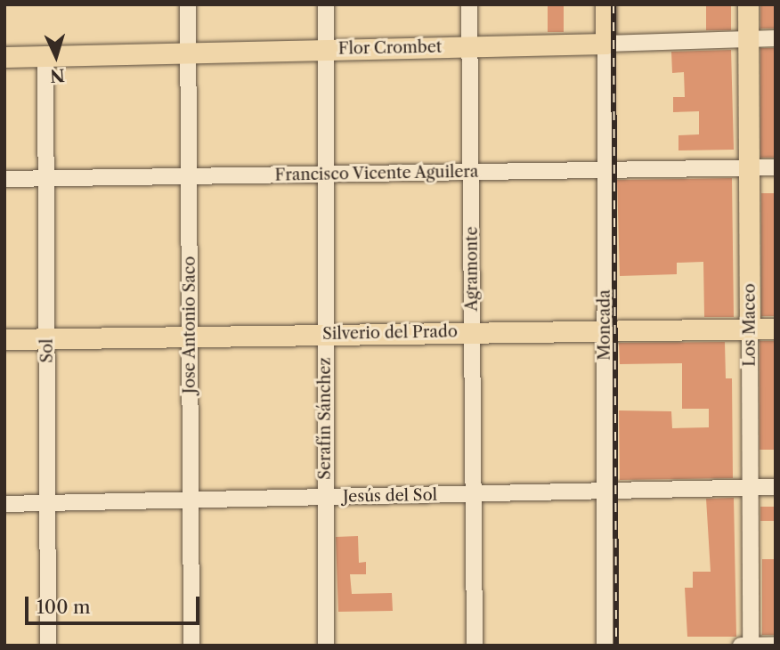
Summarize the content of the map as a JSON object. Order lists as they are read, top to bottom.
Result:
{
  "streets": {
    "main road": [
      "Flor Crombet",
      "Moncada",
      "Los Maceo",
      "Silverio del Prado"
    ],
    "street": [
      "Francisco Vicente Aguilera",
      "Agramonte",
      "Jose Antonio Saco",
      "Sol",
      "Serafín Sánchez",
      "Jesús del Sol"
    ]
  },
  "crossings": [
    ["Flor Crombet", "Agramonte"],
    ["Flor Crombet", "Jose Antonio Saco"],
    ["Flor Crombet", "Moncada"],
    ["Flor Crombet", "Los Maceo"],
    ["Flor Crombet", "Sol"],
    ["Flor Crombet", "Serafín Sánchez"],
    ["Francisco Vicente Aguilera", "Agramonte"],
    ["Francisco Vicente Aguilera", "Jose Antonio Saco"],
    ["Francisco Vicente Aguilera", "Moncada"],
    ["Francisco Vicente Aguilera", "Los Maceo"],
    ["Francisco Vicente Aguilera", "Sol"],
    ["Francisco Vicente Aguilera", "Serafín Sánchez"],
    ["Agramonte", "Silverio del Prado"],
    ["Agramonte", "Jesús del Sol"],
    ["Jose Antonio Saco", "Silverio del Prado"],
    ["Jose Antonio Saco", "Jesús del Sol"],
    ["Moncada", "Silverio del Prado"],
    ["Moncada", "Jesús del Sol"],
    ["Los Maceo", "Silverio del Prado"],
    ["Los Maceo", "Jesús del Sol"],
    ["Silverio del Prado", "Sol"],
    ["Silverio del Prado", "Serafín Sánchez"],
    ["Sol", "Jesús del Sol"],
    ["Serafín Sánchez", "Jesús del Sol"]
  ],
  "scale_bar": "100 m",
  "north": "bottom"
}
